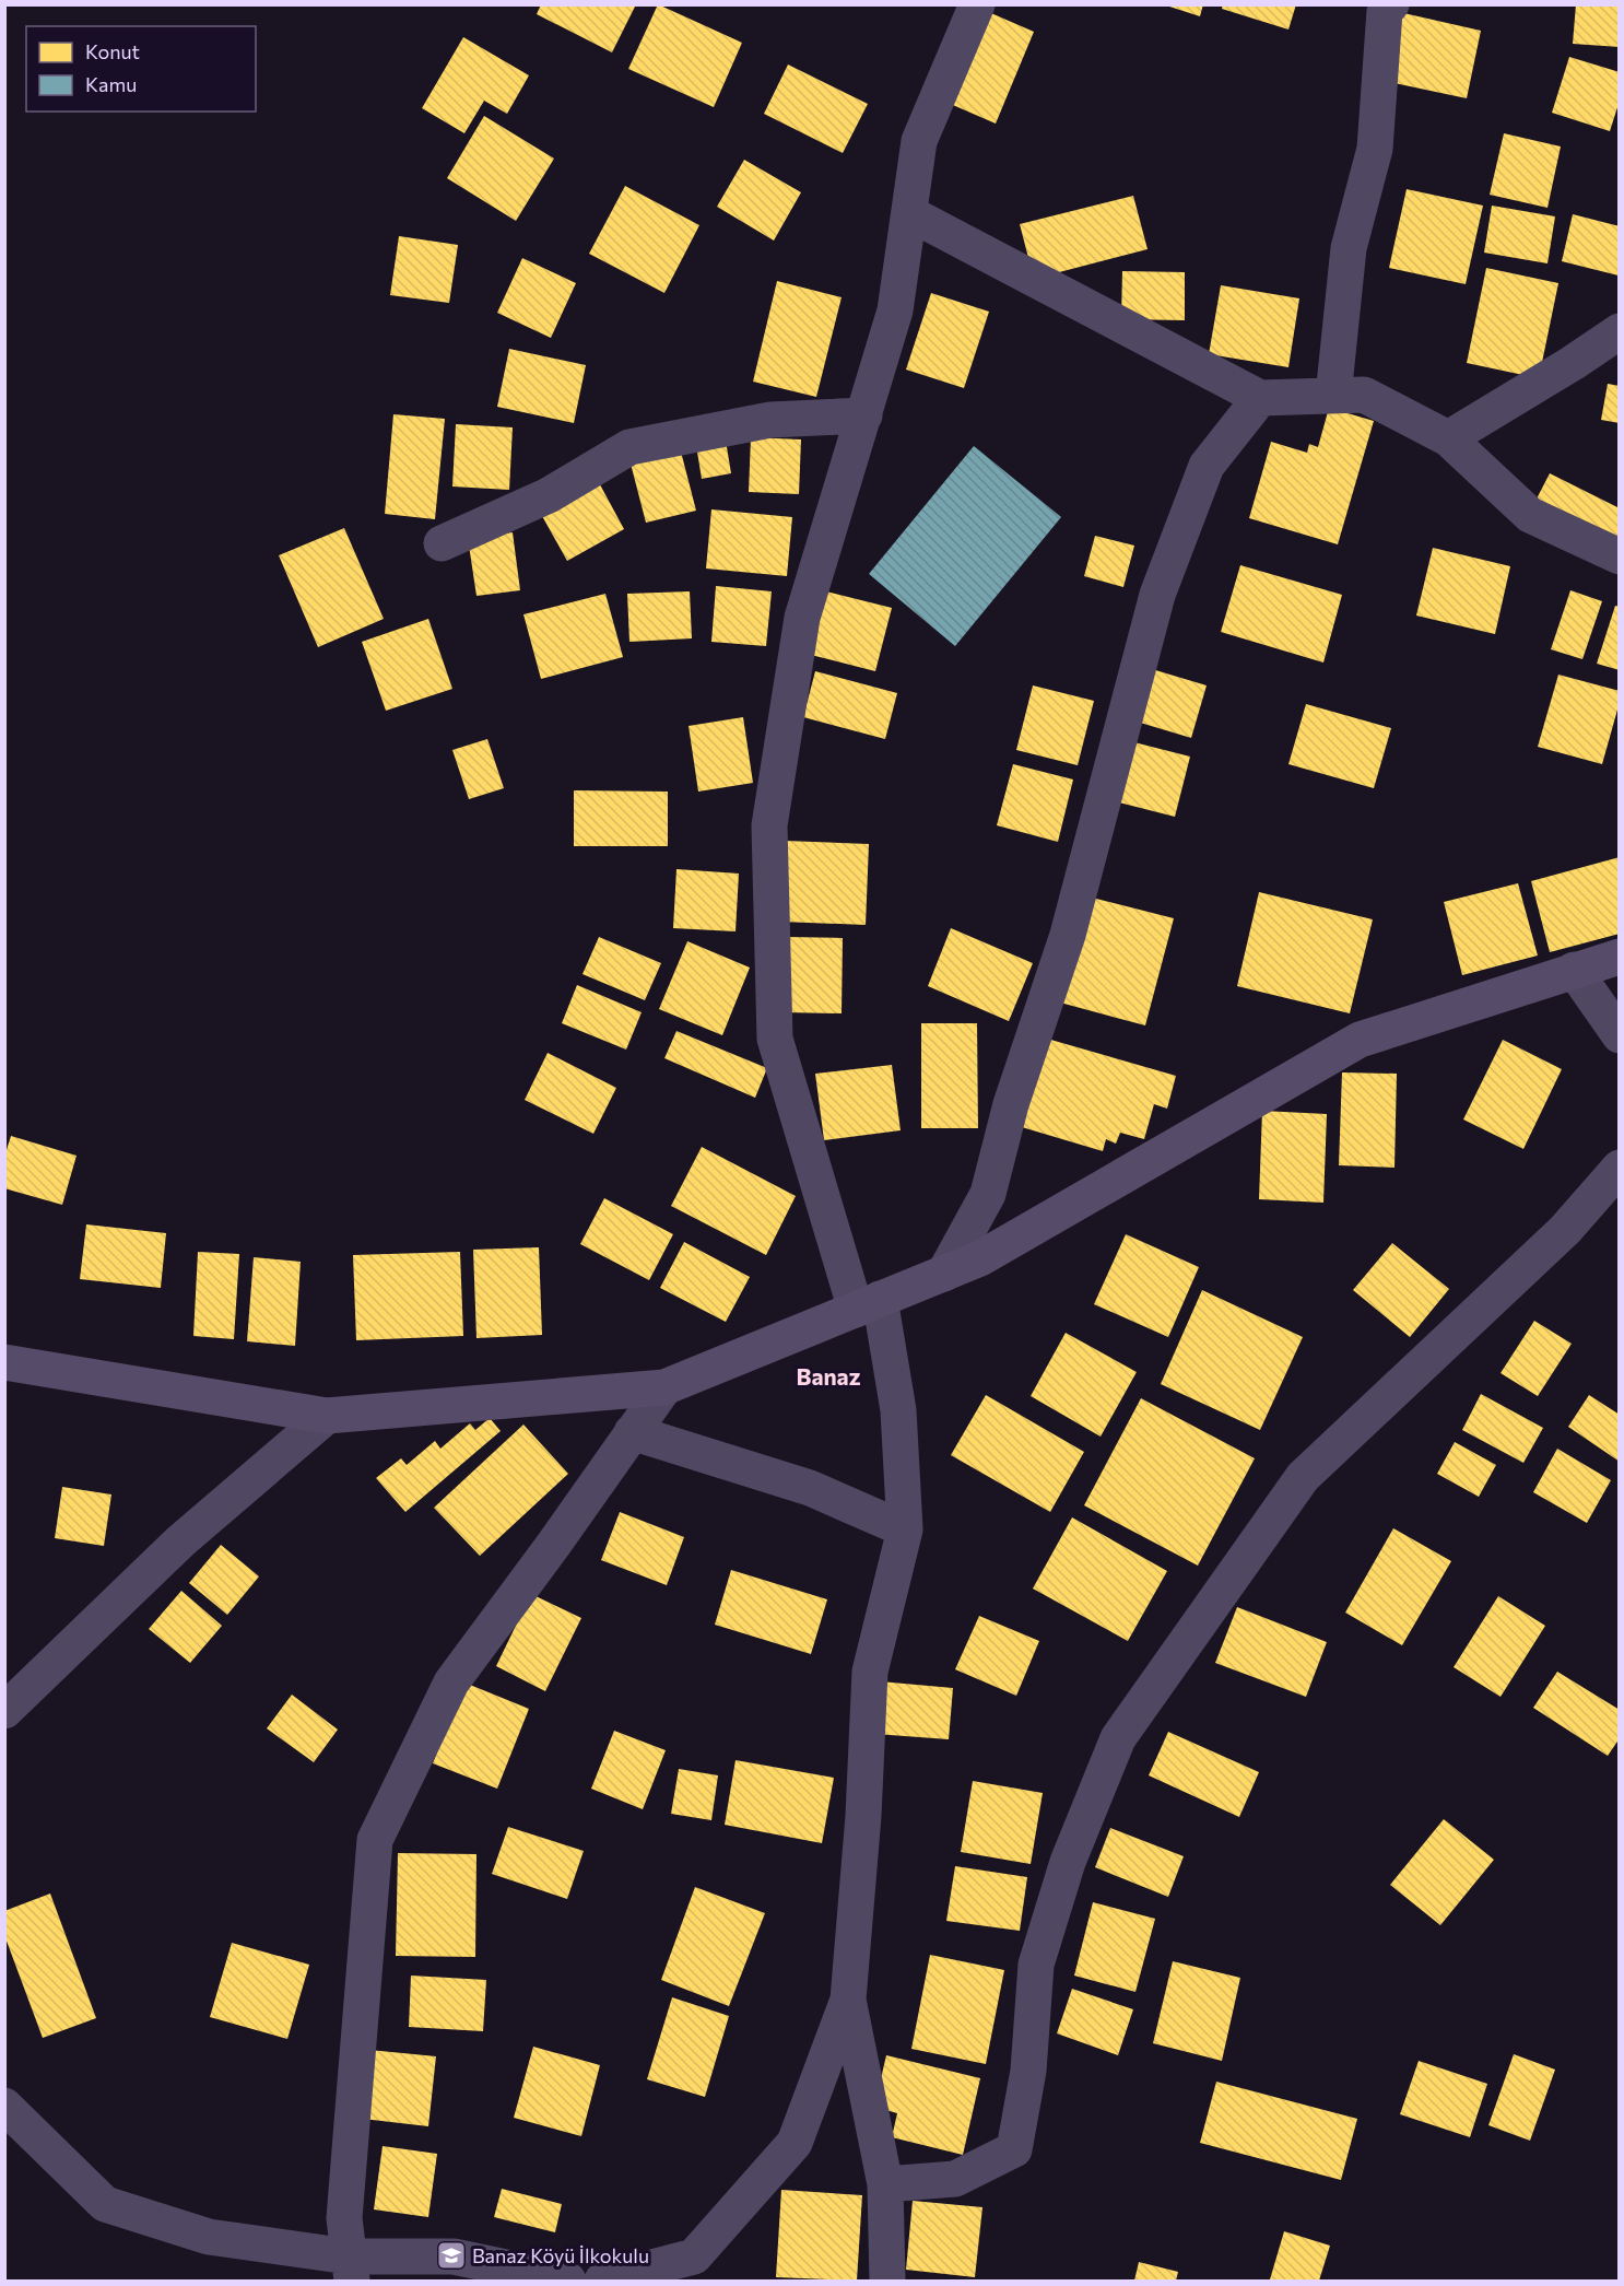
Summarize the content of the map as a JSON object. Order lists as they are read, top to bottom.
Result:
{
  "districts": ["Banaz"],
  "places": {
    "school or university": ["Banaz Köyü İlkokulu"]
  },
  "legend": ["Konut", "Kamu"]
}
